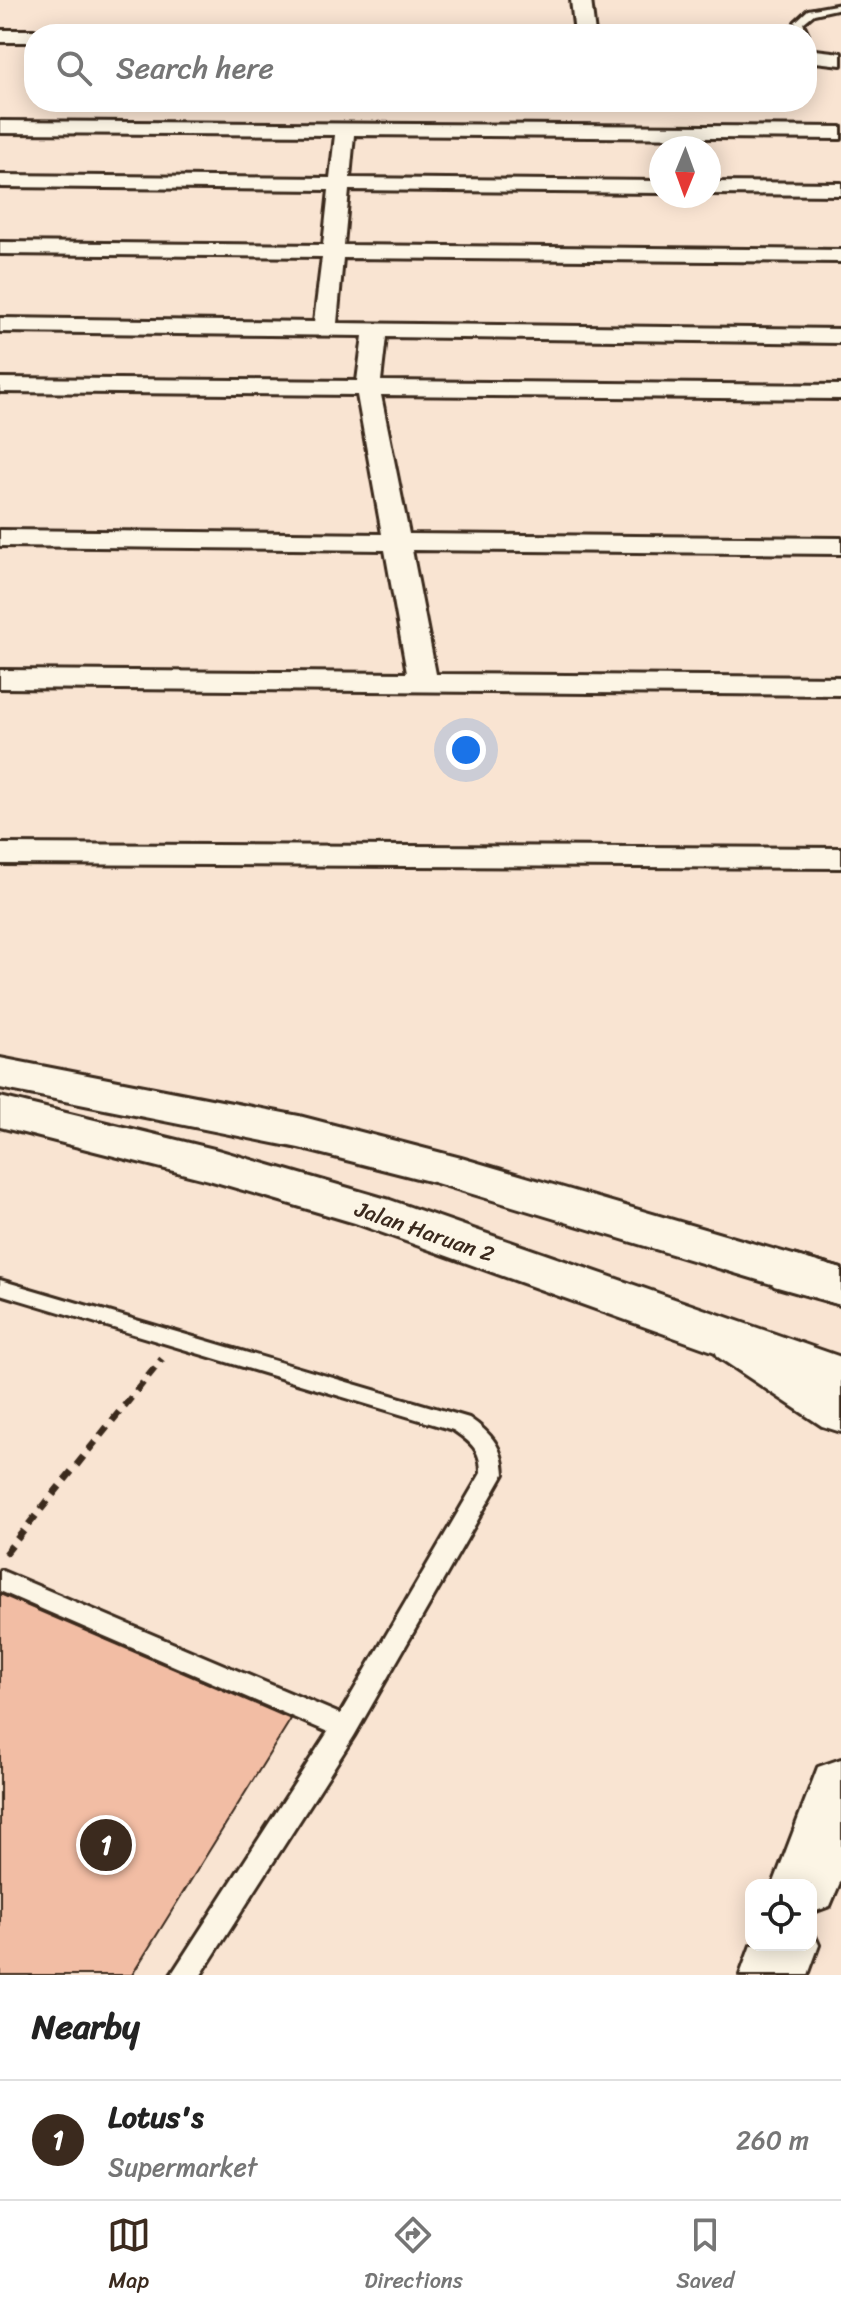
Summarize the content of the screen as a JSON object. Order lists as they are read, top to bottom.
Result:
{
  "streets": {
    "main road": ["Jalan Haruan 2"]
  },
  "north": "bottom",
  "page": {
    "search": "Search here",
    "pins": "1",
    "heading": "Nearby",
    "list": [
      {
        "mark": "1",
        "name": "Lotus's",
        "note": "Supermarket",
        "value": "260 m"
      }
    ],
    "nav": ["Map", "Directions", "Saved"]
  }
}
